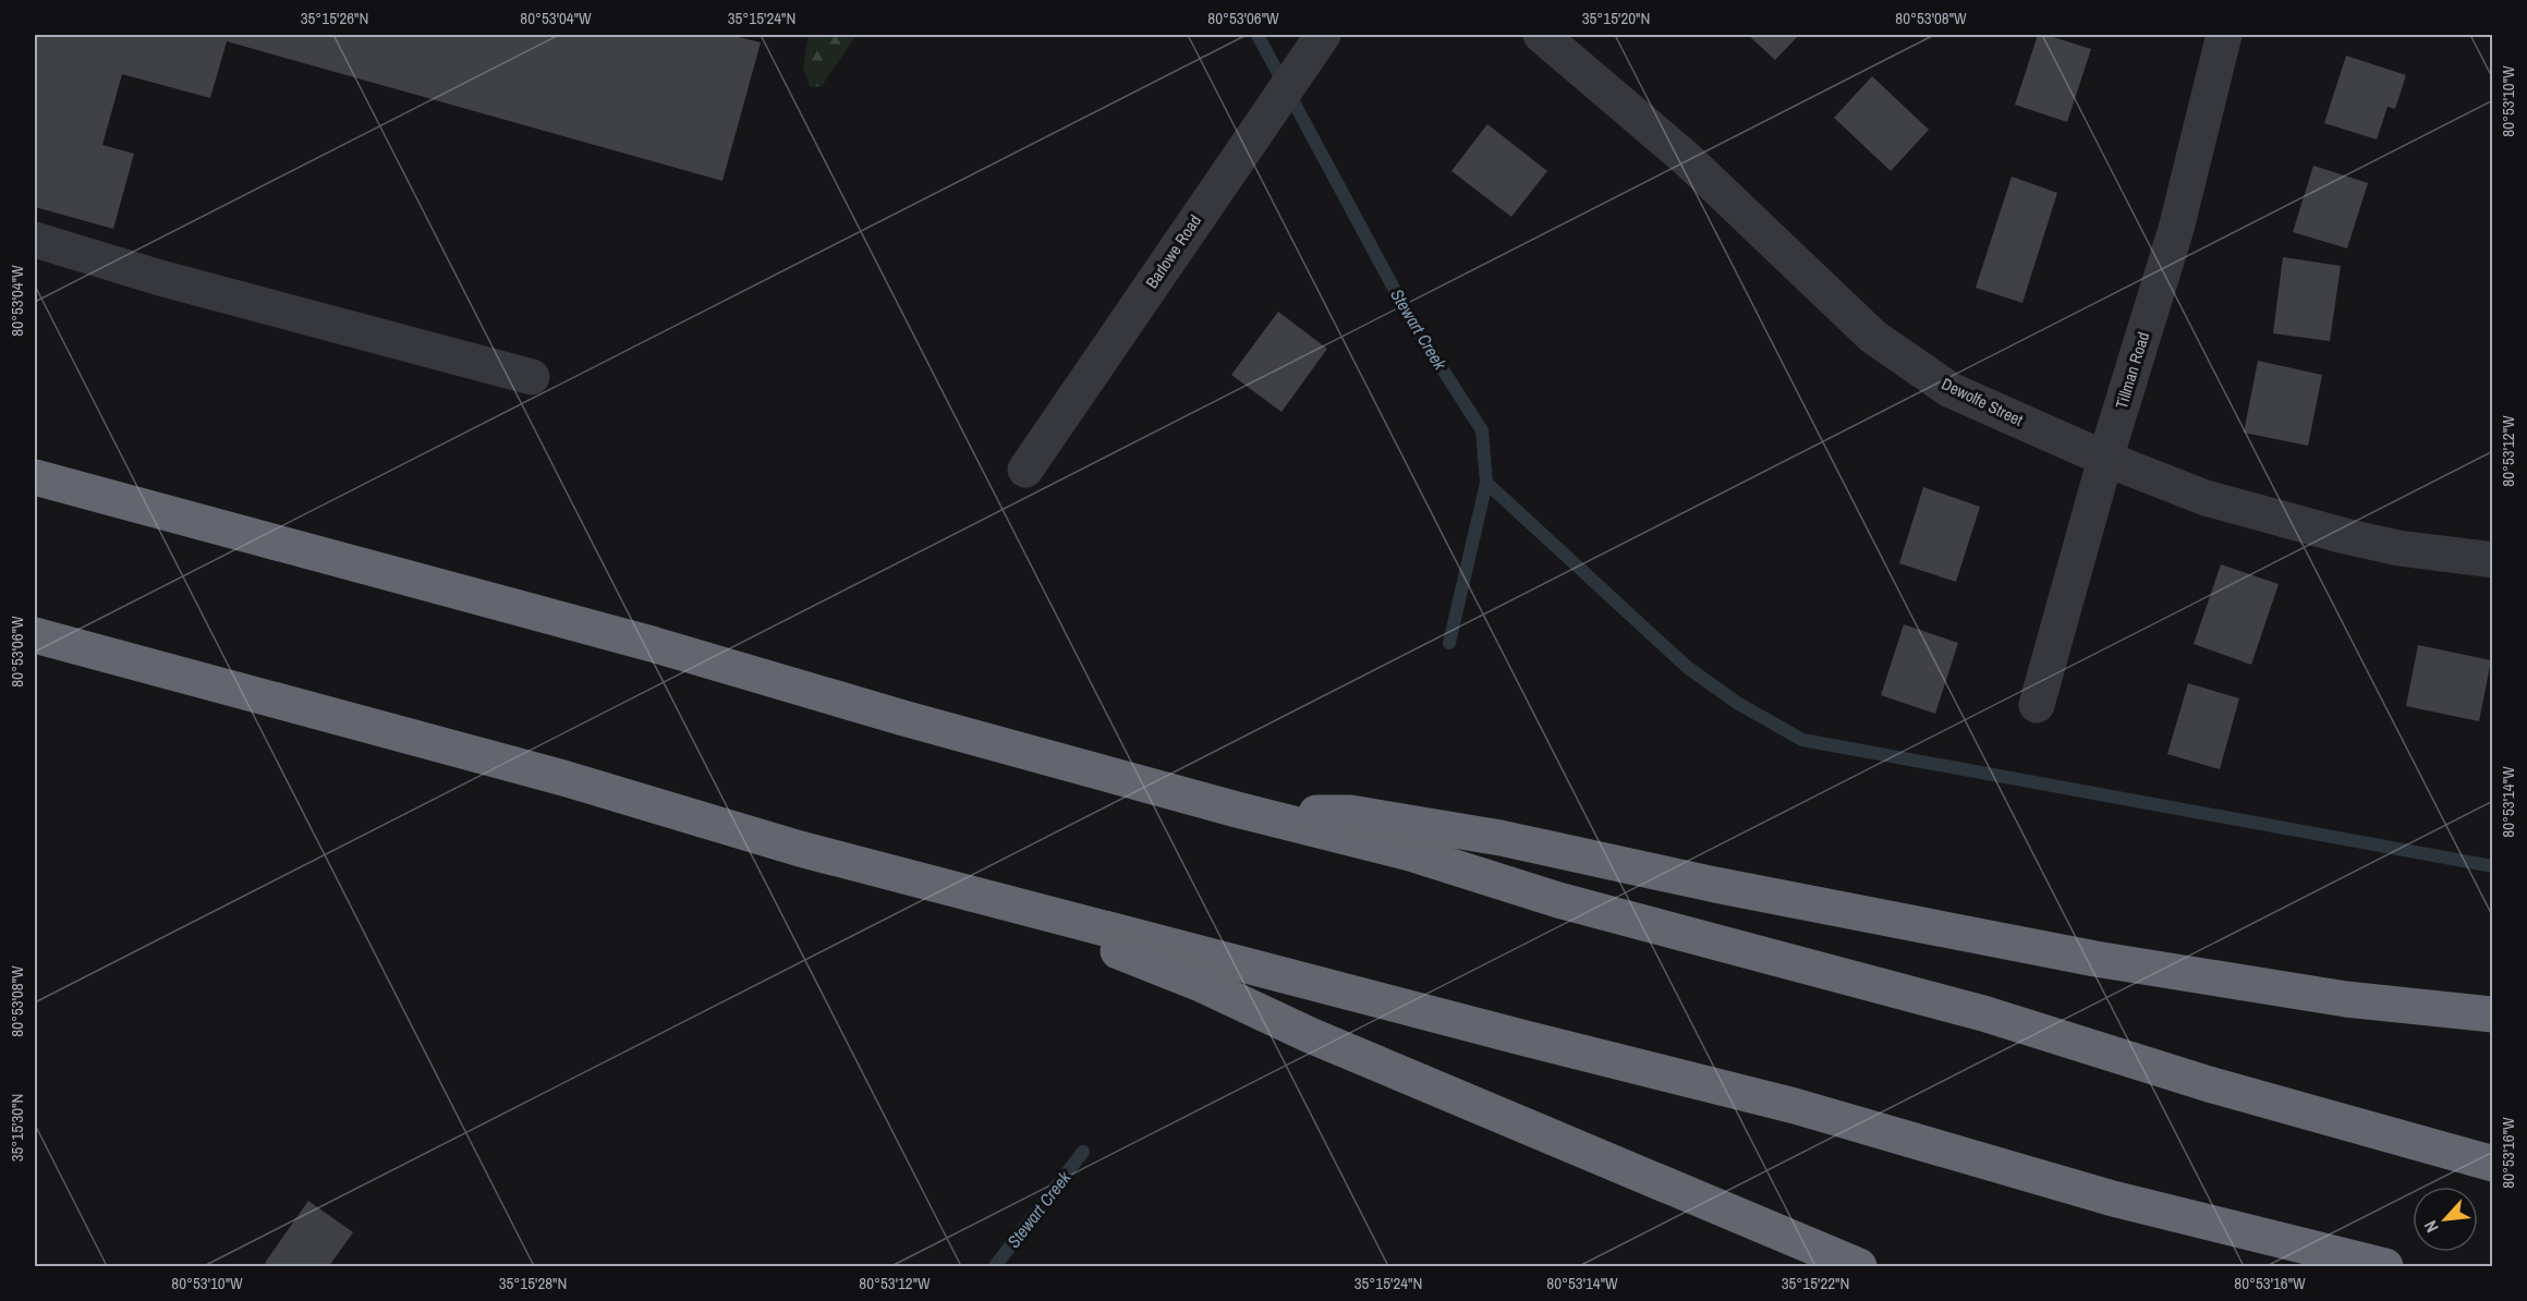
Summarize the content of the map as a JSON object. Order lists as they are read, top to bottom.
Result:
{
  "streets": {
    "street": ["Barlowe Road", "Tillman Road", "Dewolfe Street"]
  },
  "crossings": [
    ["Tillman Road", "Dewolfe Street"]
  ],
  "water": ["Stewart Creek"],
  "north": "bottom left",
  "coordinates": [
    "35°15'26\"N",
    "80°53'04\"W",
    "35°15'24\"N",
    "80°53'06\"W",
    "35°15'20\"N",
    "80°53'08\"W",
    "80°53'10\"W",
    "80°53'12\"W",
    "80°53'14\"W",
    "35°15'30\"N",
    "80°53'16\"W",
    "35°15'28\"N",
    "35°15'22\"N"
  ]
}
